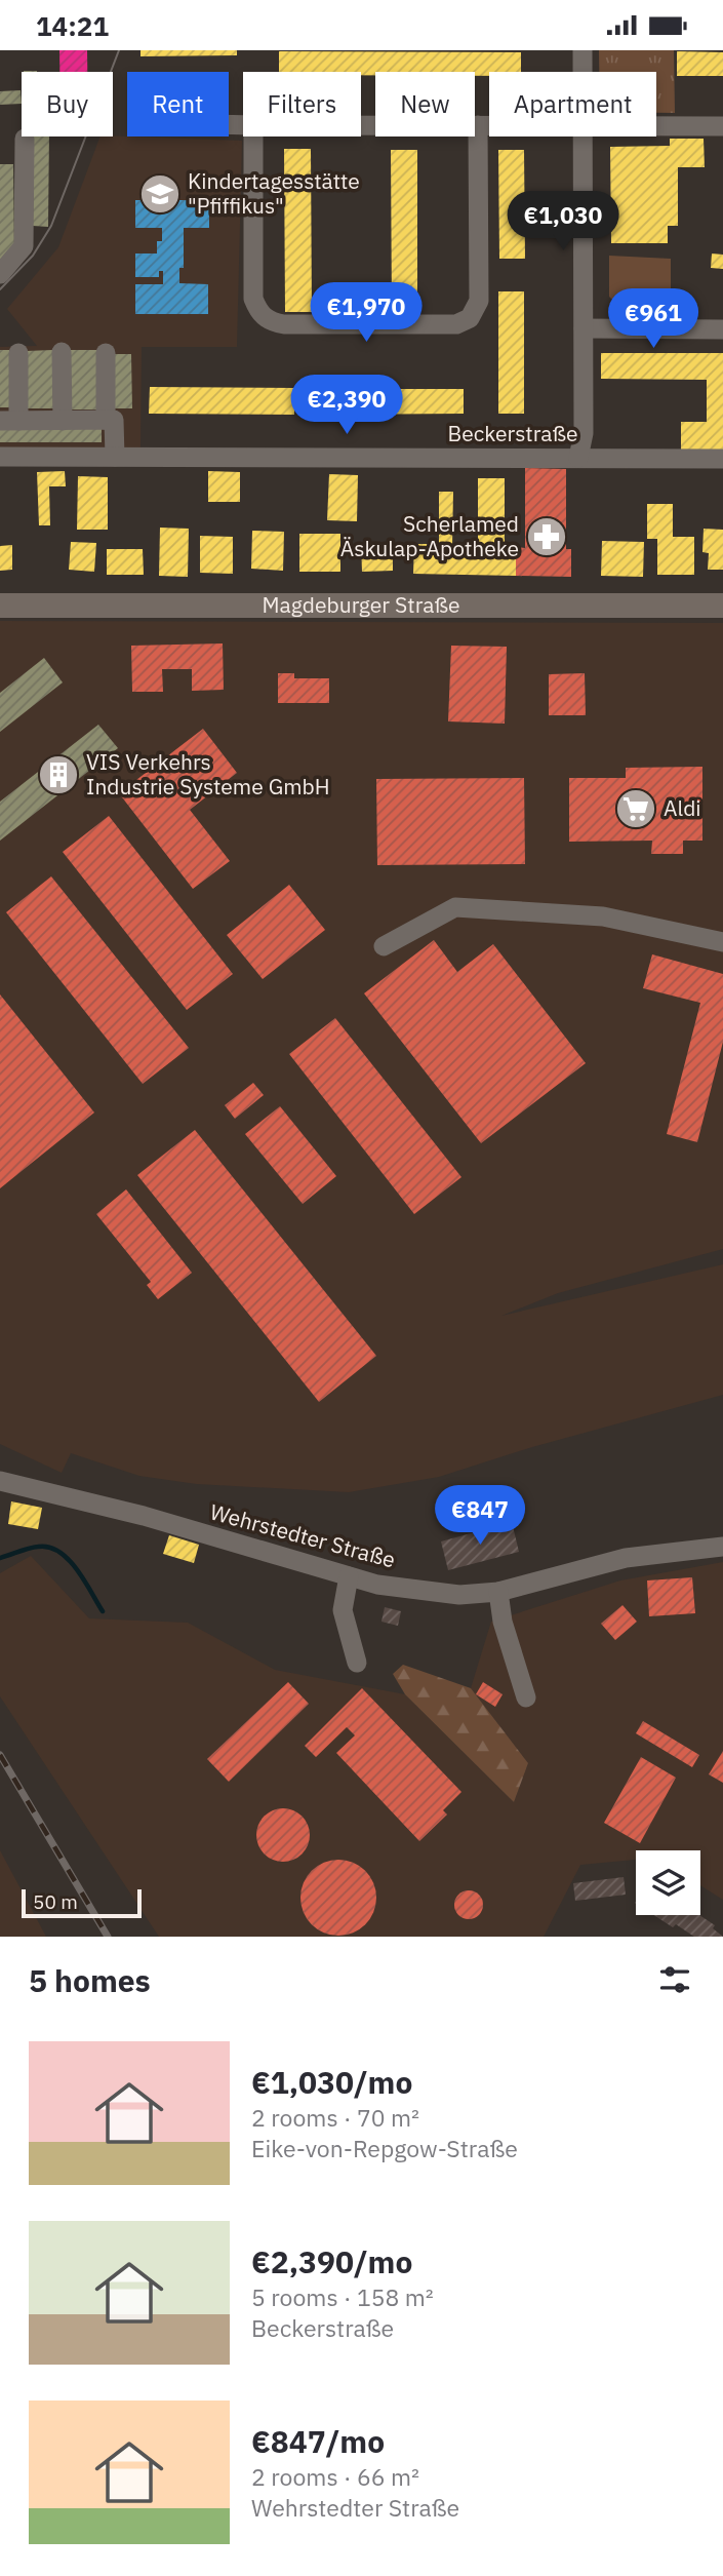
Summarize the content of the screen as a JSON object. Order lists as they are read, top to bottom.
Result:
{
  "streets": {
    "main road": ["Magdeburger Straße"],
    "street": ["Beckerstraße", "Wehrstedter Straße"]
  },
  "places": {
    "school or university": ["Kindertagesstätte \"Pfiffikus\""],
    "pharmacy": ["Scherlamed Äskulap-Apotheke"],
    "building": ["VIS Verkehrs Industrie Systeme GmbH"],
    "supermarket": ["Aldi"]
  },
  "scale_bar": "50 m",
  "page": {
    "status": "14:21",
    "chip": [
      "Buy",
      "Rent",
      "Filters",
      "New",
      "Apartment"
    ],
    "price": [
      "€1,030",
      "€1,970",
      "€961",
      "€2,390",
      "€847"
    ],
    "scale": "50 m",
    "heading": "5 homes",
    "list": [
      {
        "name": "€1,030/mo",
        "note": "2 rooms · 70 m² · Eike-von-Repgow-Straße"
      },
      {
        "name": "€2,390/mo",
        "note": "5 rooms · 158 m² · Beckerstraße"
      },
      {
        "name": "€847/mo",
        "note": "2 rooms · 66 m² · Wehrstedter Straße"
      }
    ]
  }
}
